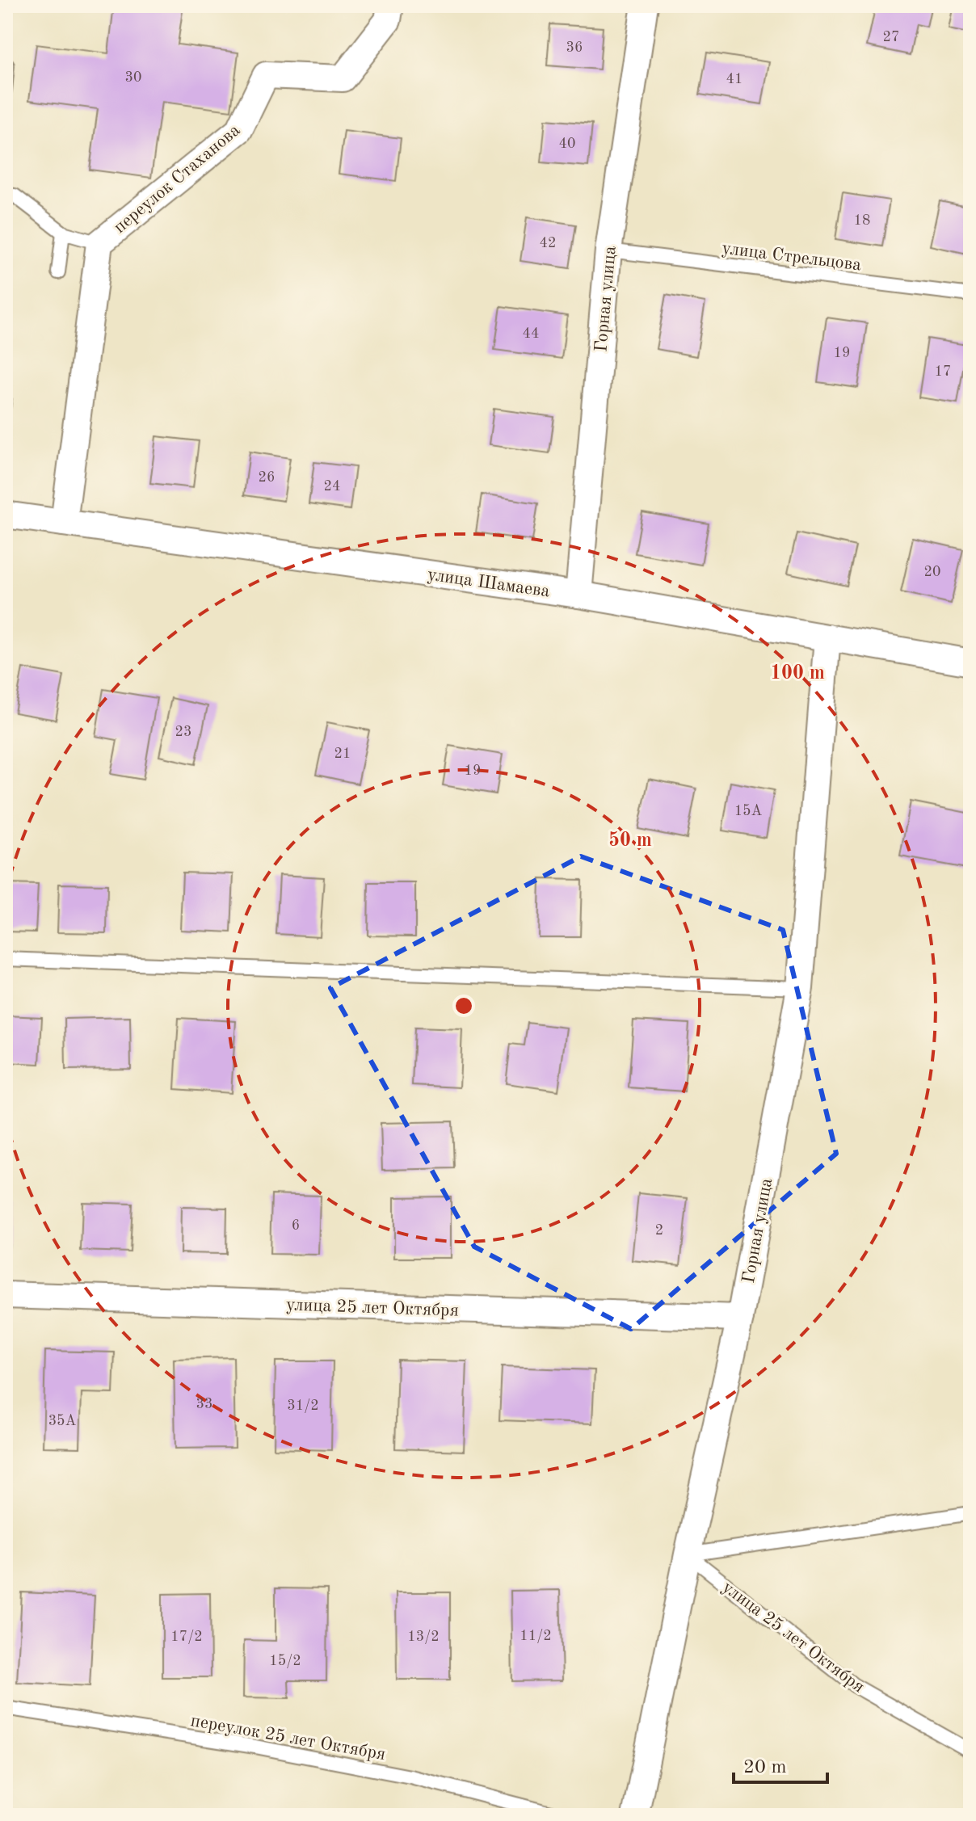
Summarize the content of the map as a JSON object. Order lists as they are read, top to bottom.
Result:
{
  "streets": {
    "street": [
      "переулок Стаханова",
      "Горная улица",
      "улица Шамаева",
      "улица 25 лет Октября"
    ],
    "lane": ["улица Стрельцова", "переулок 25 лет Октября"]
  },
  "crossings": [
    ["переулок Стаханова", "улица Шамаева"],
    ["улица Стрельцова", "Горная улица"],
    ["Горная улица", "улица Шамаева"],
    ["Горная улица", "улица 25 лет Октября"]
  ],
  "house_numbers": [
    "27",
    "36",
    "30",
    "41",
    "40",
    "18",
    "42",
    "44",
    "19",
    "17",
    "26",
    "24",
    "20",
    "23",
    "21",
    "19",
    "15А",
    "6",
    "2",
    "33",
    "31/2",
    "35А",
    "11/2",
    "17/2",
    "13/2",
    "15/2"
  ],
  "scale_bar": "20 m",
  "rings": ["100 m", "50 m"]
}
